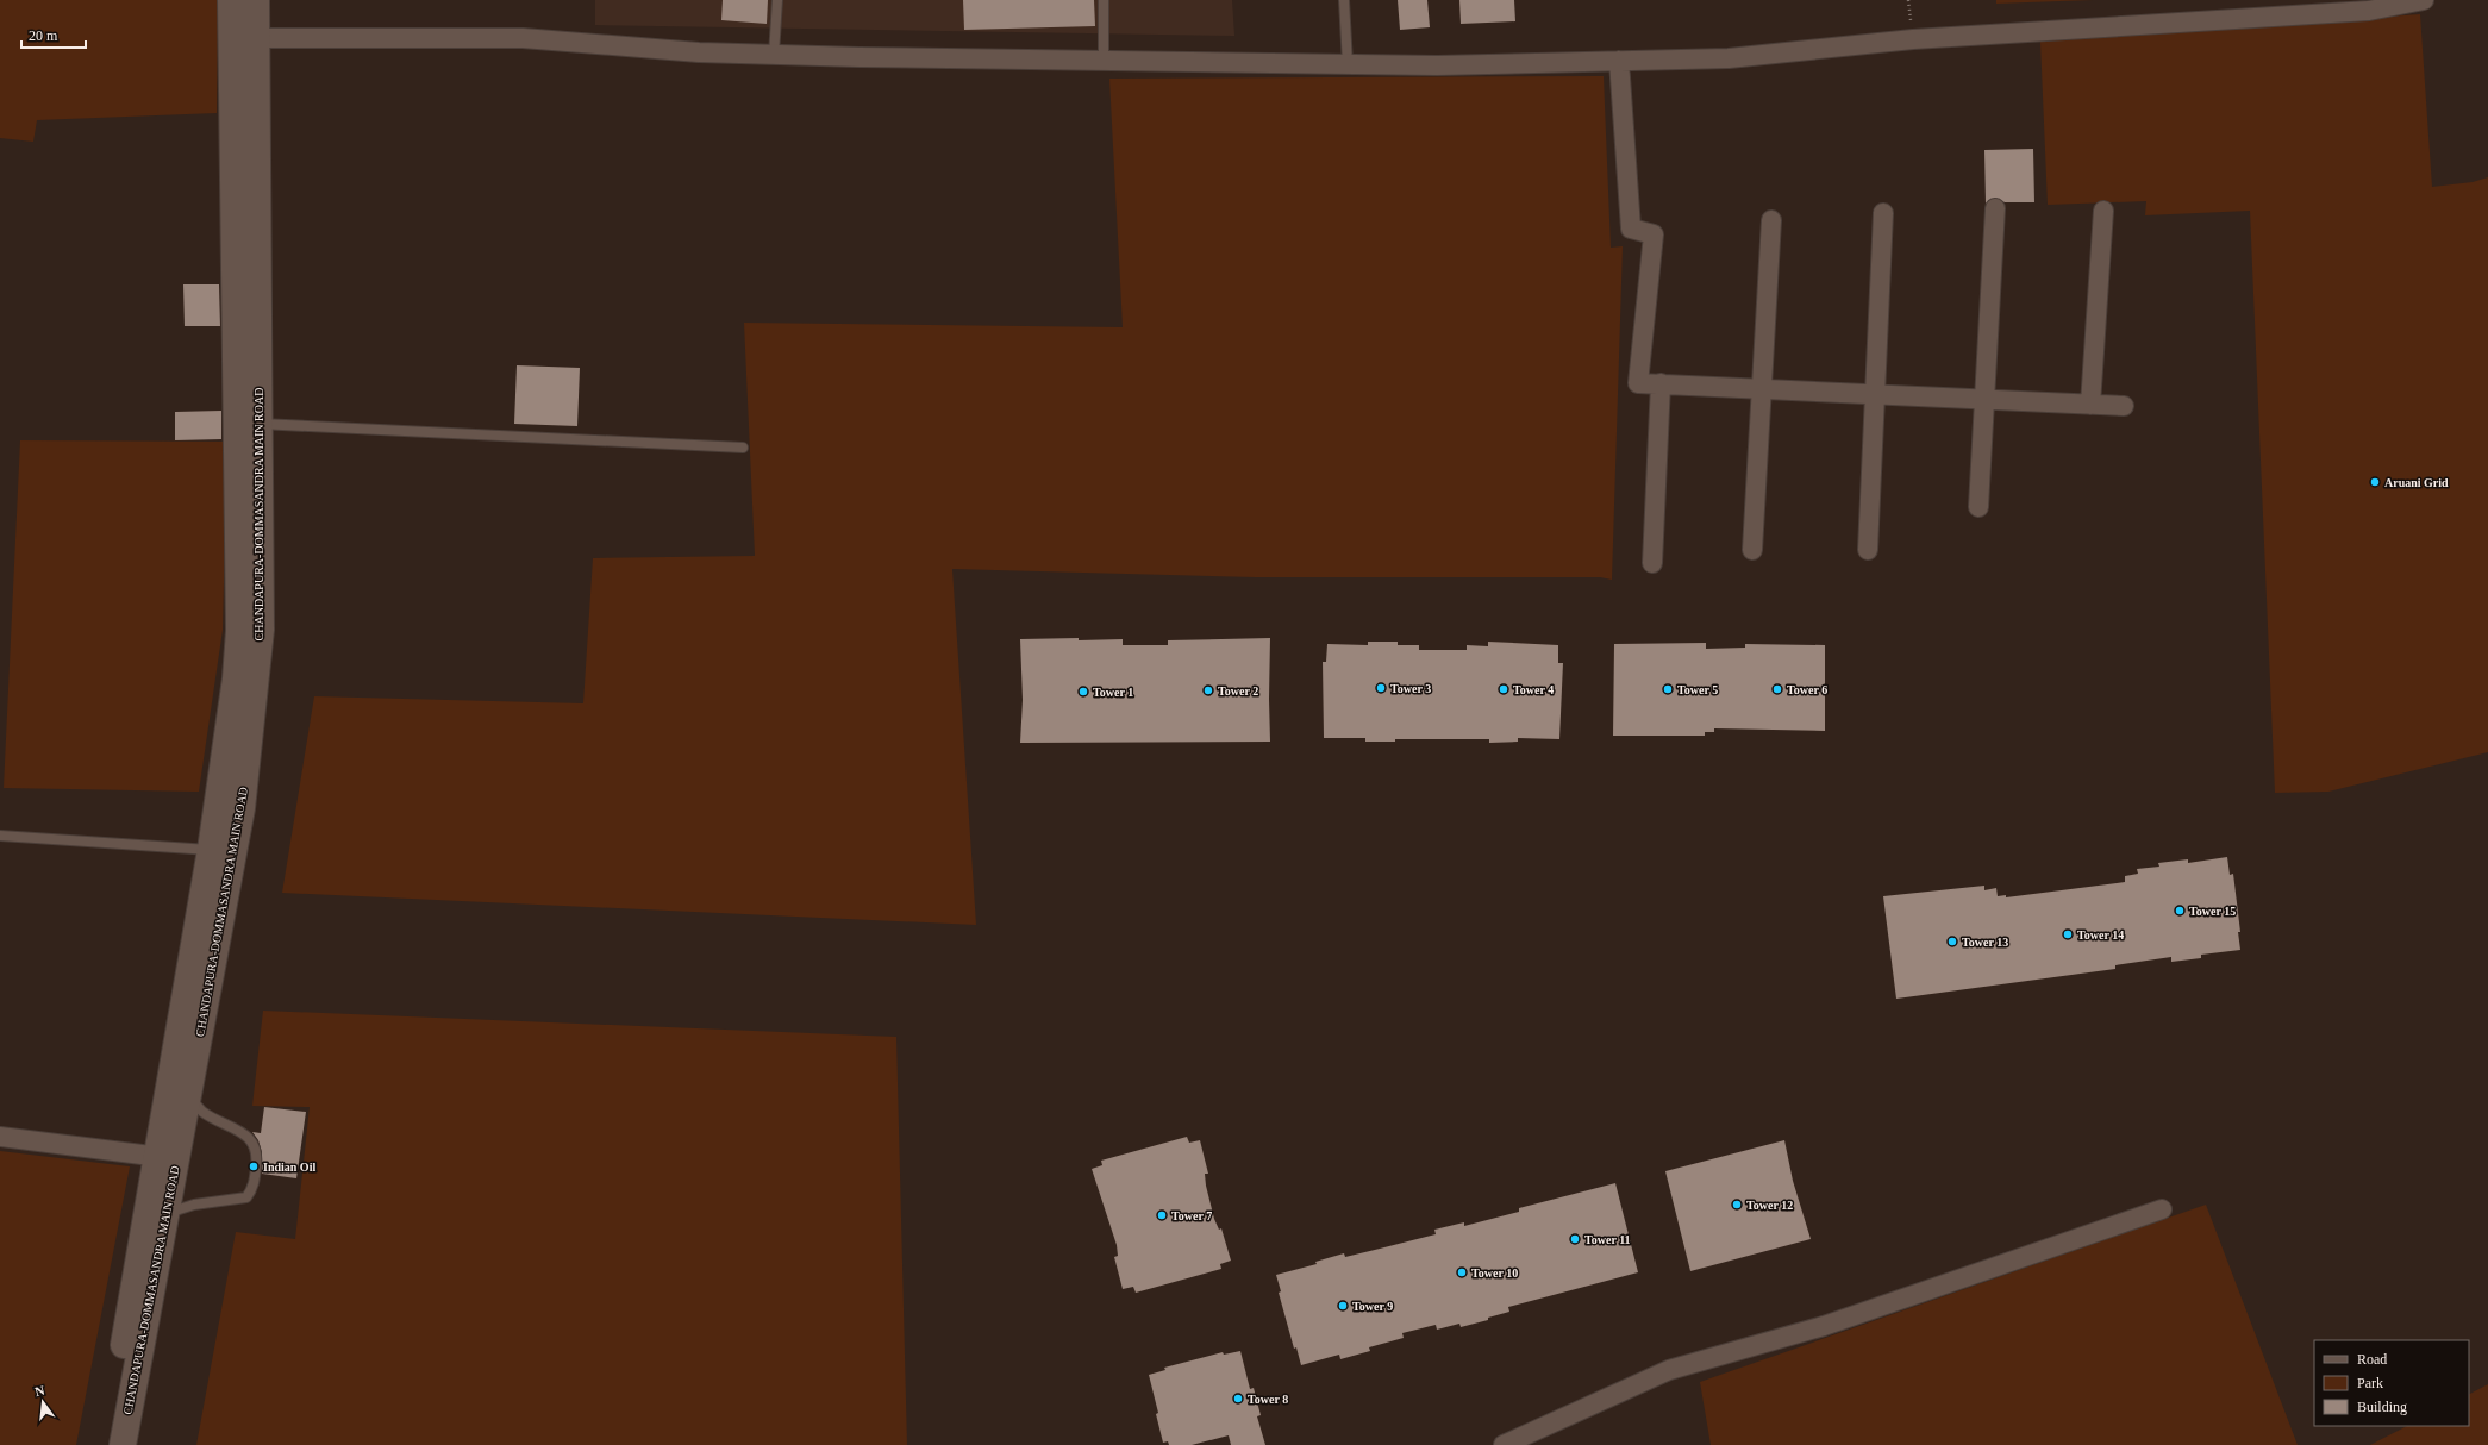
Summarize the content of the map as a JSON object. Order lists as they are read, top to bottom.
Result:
{
  "streets": {
    "main road": ["CHANDAPURA-DOMMASANDRA MAIN ROAD"]
  },
  "places": [
    "Aruani Grid",
    "Tower 3",
    "Tower 4",
    "Tower 5",
    "Tower 6",
    "Tower 2",
    "Tower 1",
    "Tower 15",
    "Tower 14",
    "Tower 13",
    "Indian Oil",
    "Tower 12",
    "Tower 7",
    "Tower 11",
    "Tower 10",
    "Tower 9",
    "Tower 8"
  ],
  "legend": ["Road", "Park", "Building"],
  "scale_bar": "20 m",
  "north": "top"
}
